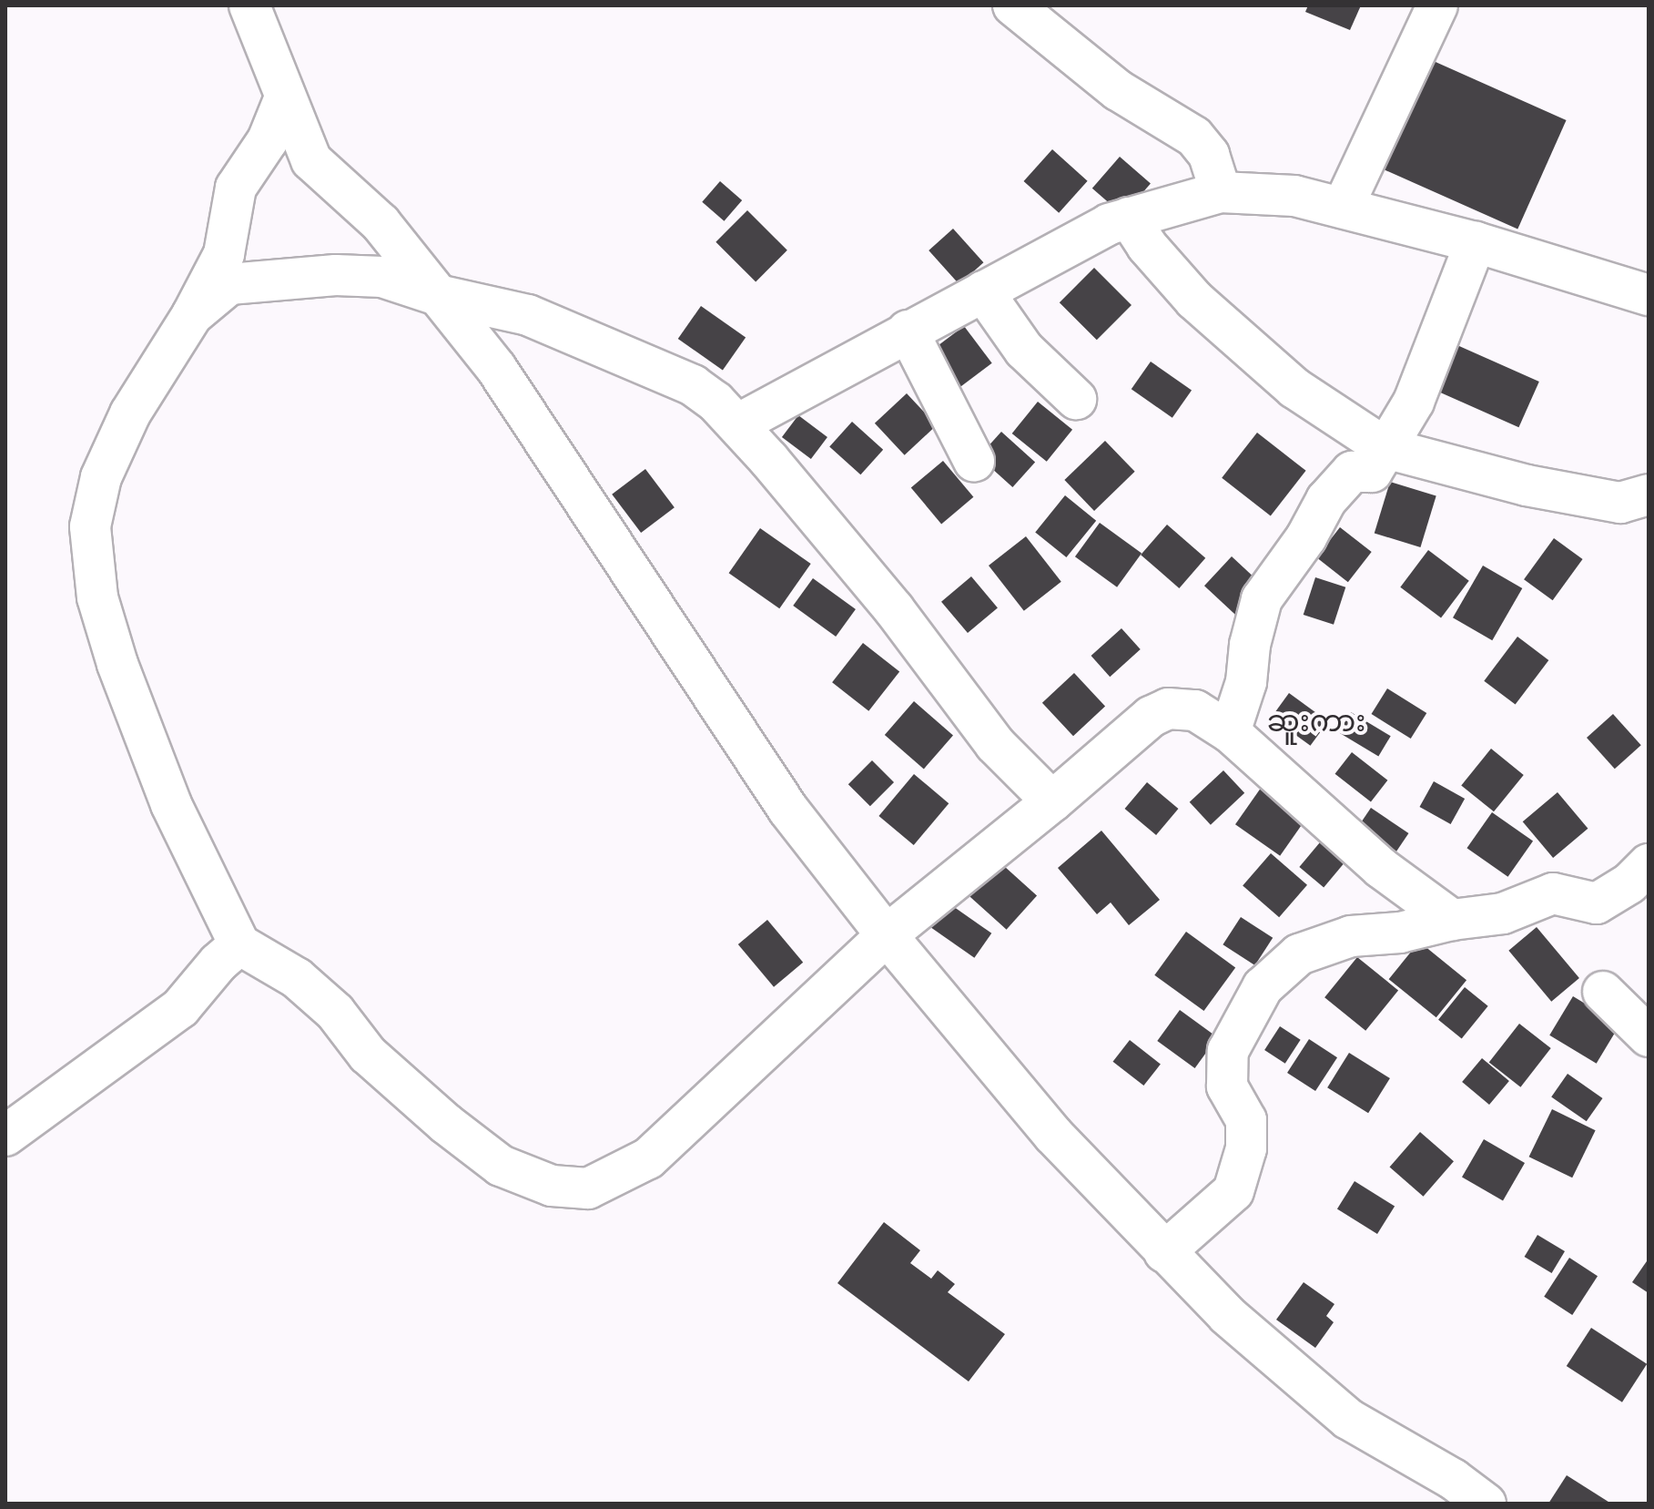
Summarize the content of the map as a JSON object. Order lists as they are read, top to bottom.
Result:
{
  "districts": ["ဆူးကား"]
}
